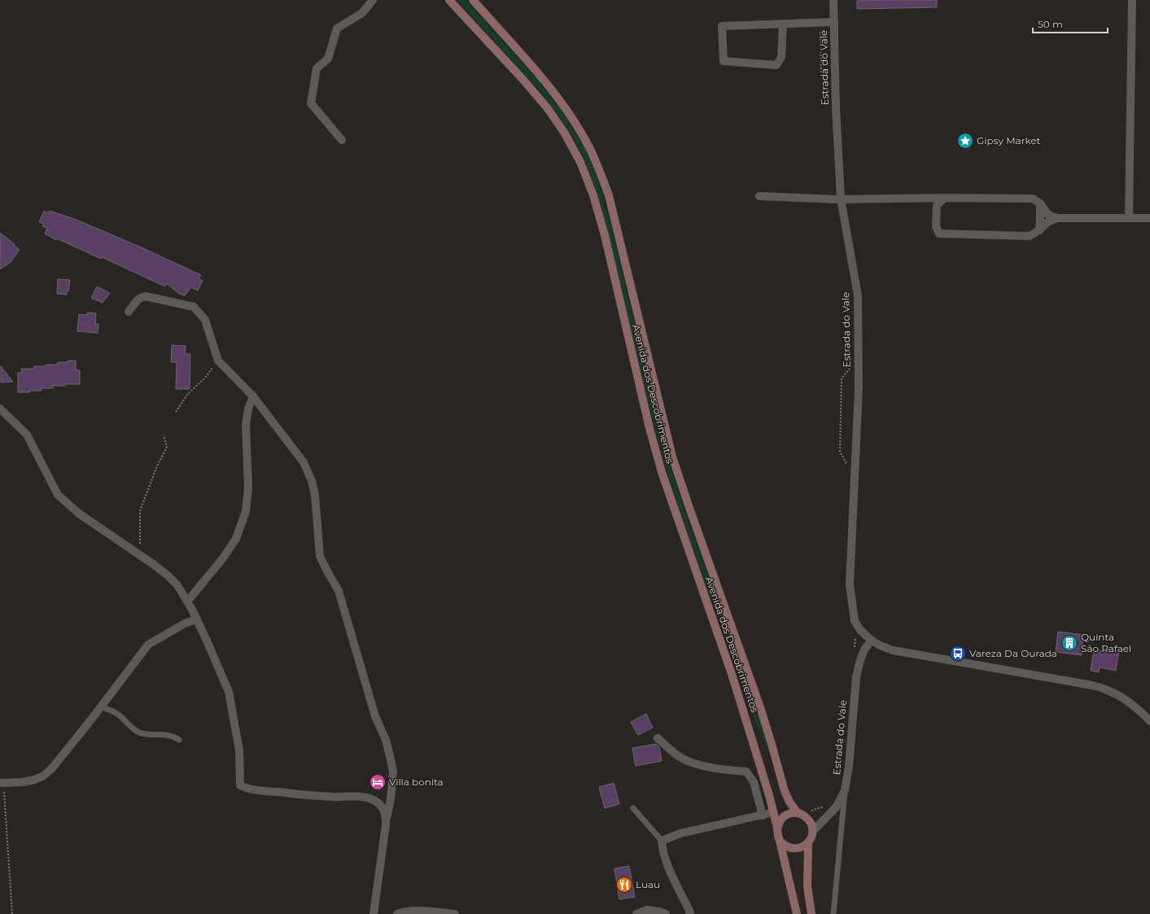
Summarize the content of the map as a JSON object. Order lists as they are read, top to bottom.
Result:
{
  "streets": {
    "main road": ["Avenida dos Descobrimentos"],
    "street": ["Estrada do Vale"]
  },
  "places": {
    "place": ["Gipsy Market"],
    "building": ["Quinta São Rafael"],
    "bus stop": ["Vareza Da Ourada"],
    "hotel": ["Villa bonita"],
    "restaurant": ["Luau"]
  },
  "scale_bar": "50 m"
}
